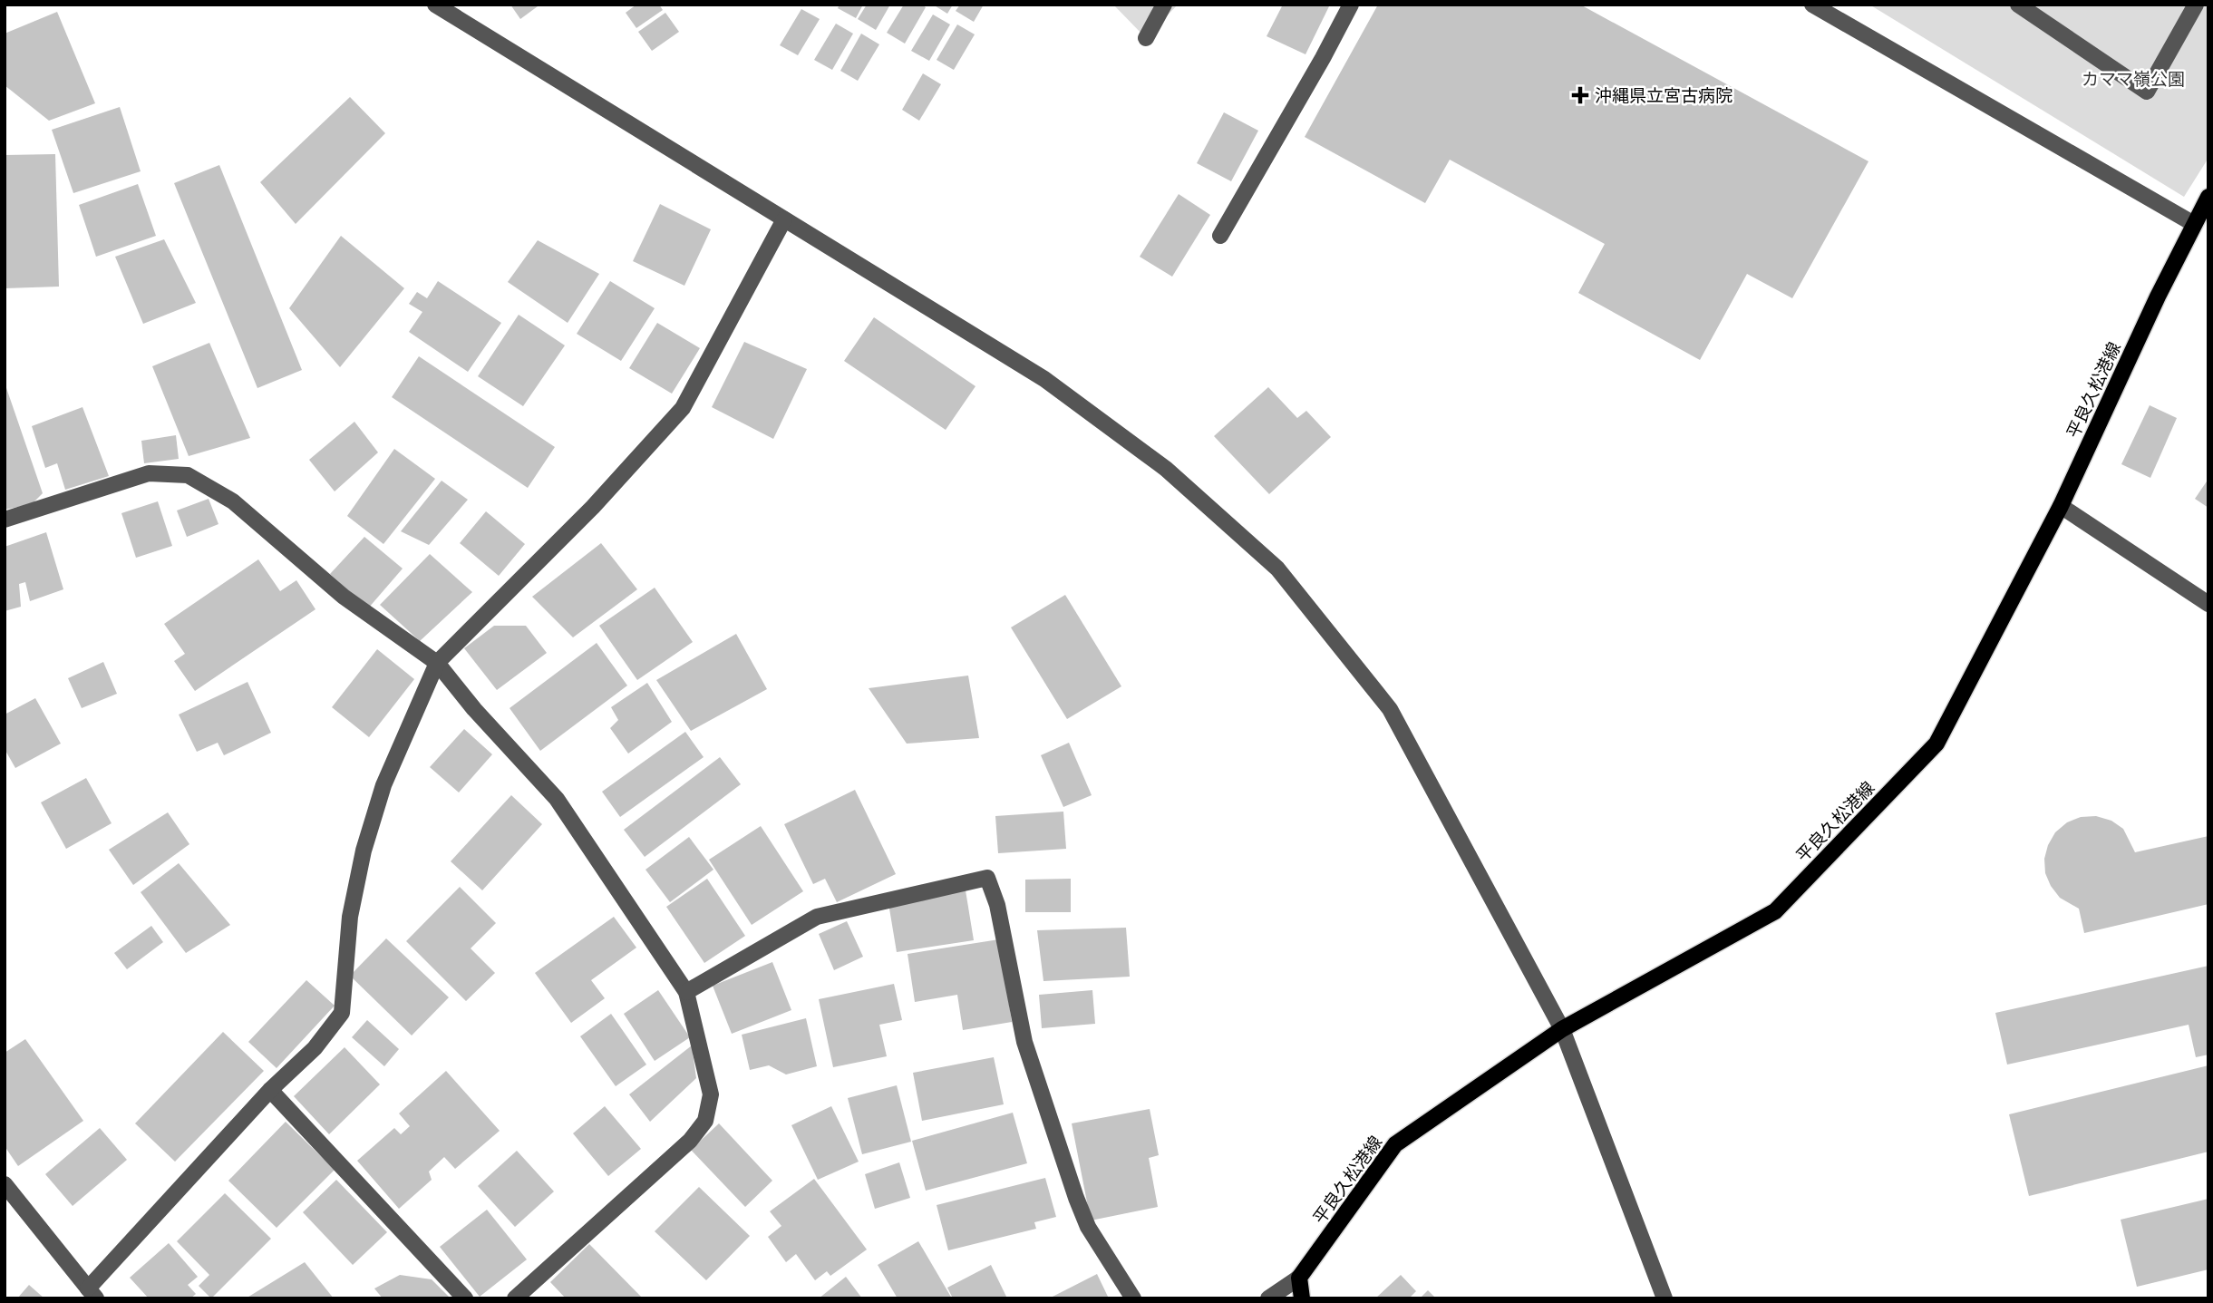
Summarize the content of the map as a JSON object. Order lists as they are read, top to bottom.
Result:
{
  "streets": {
    "main road": ["平良久松港線"]
  },
  "parks": ["カママ嶺公園"],
  "places": {
    "health": ["沖縄県立宮古病院"]
  }
}
